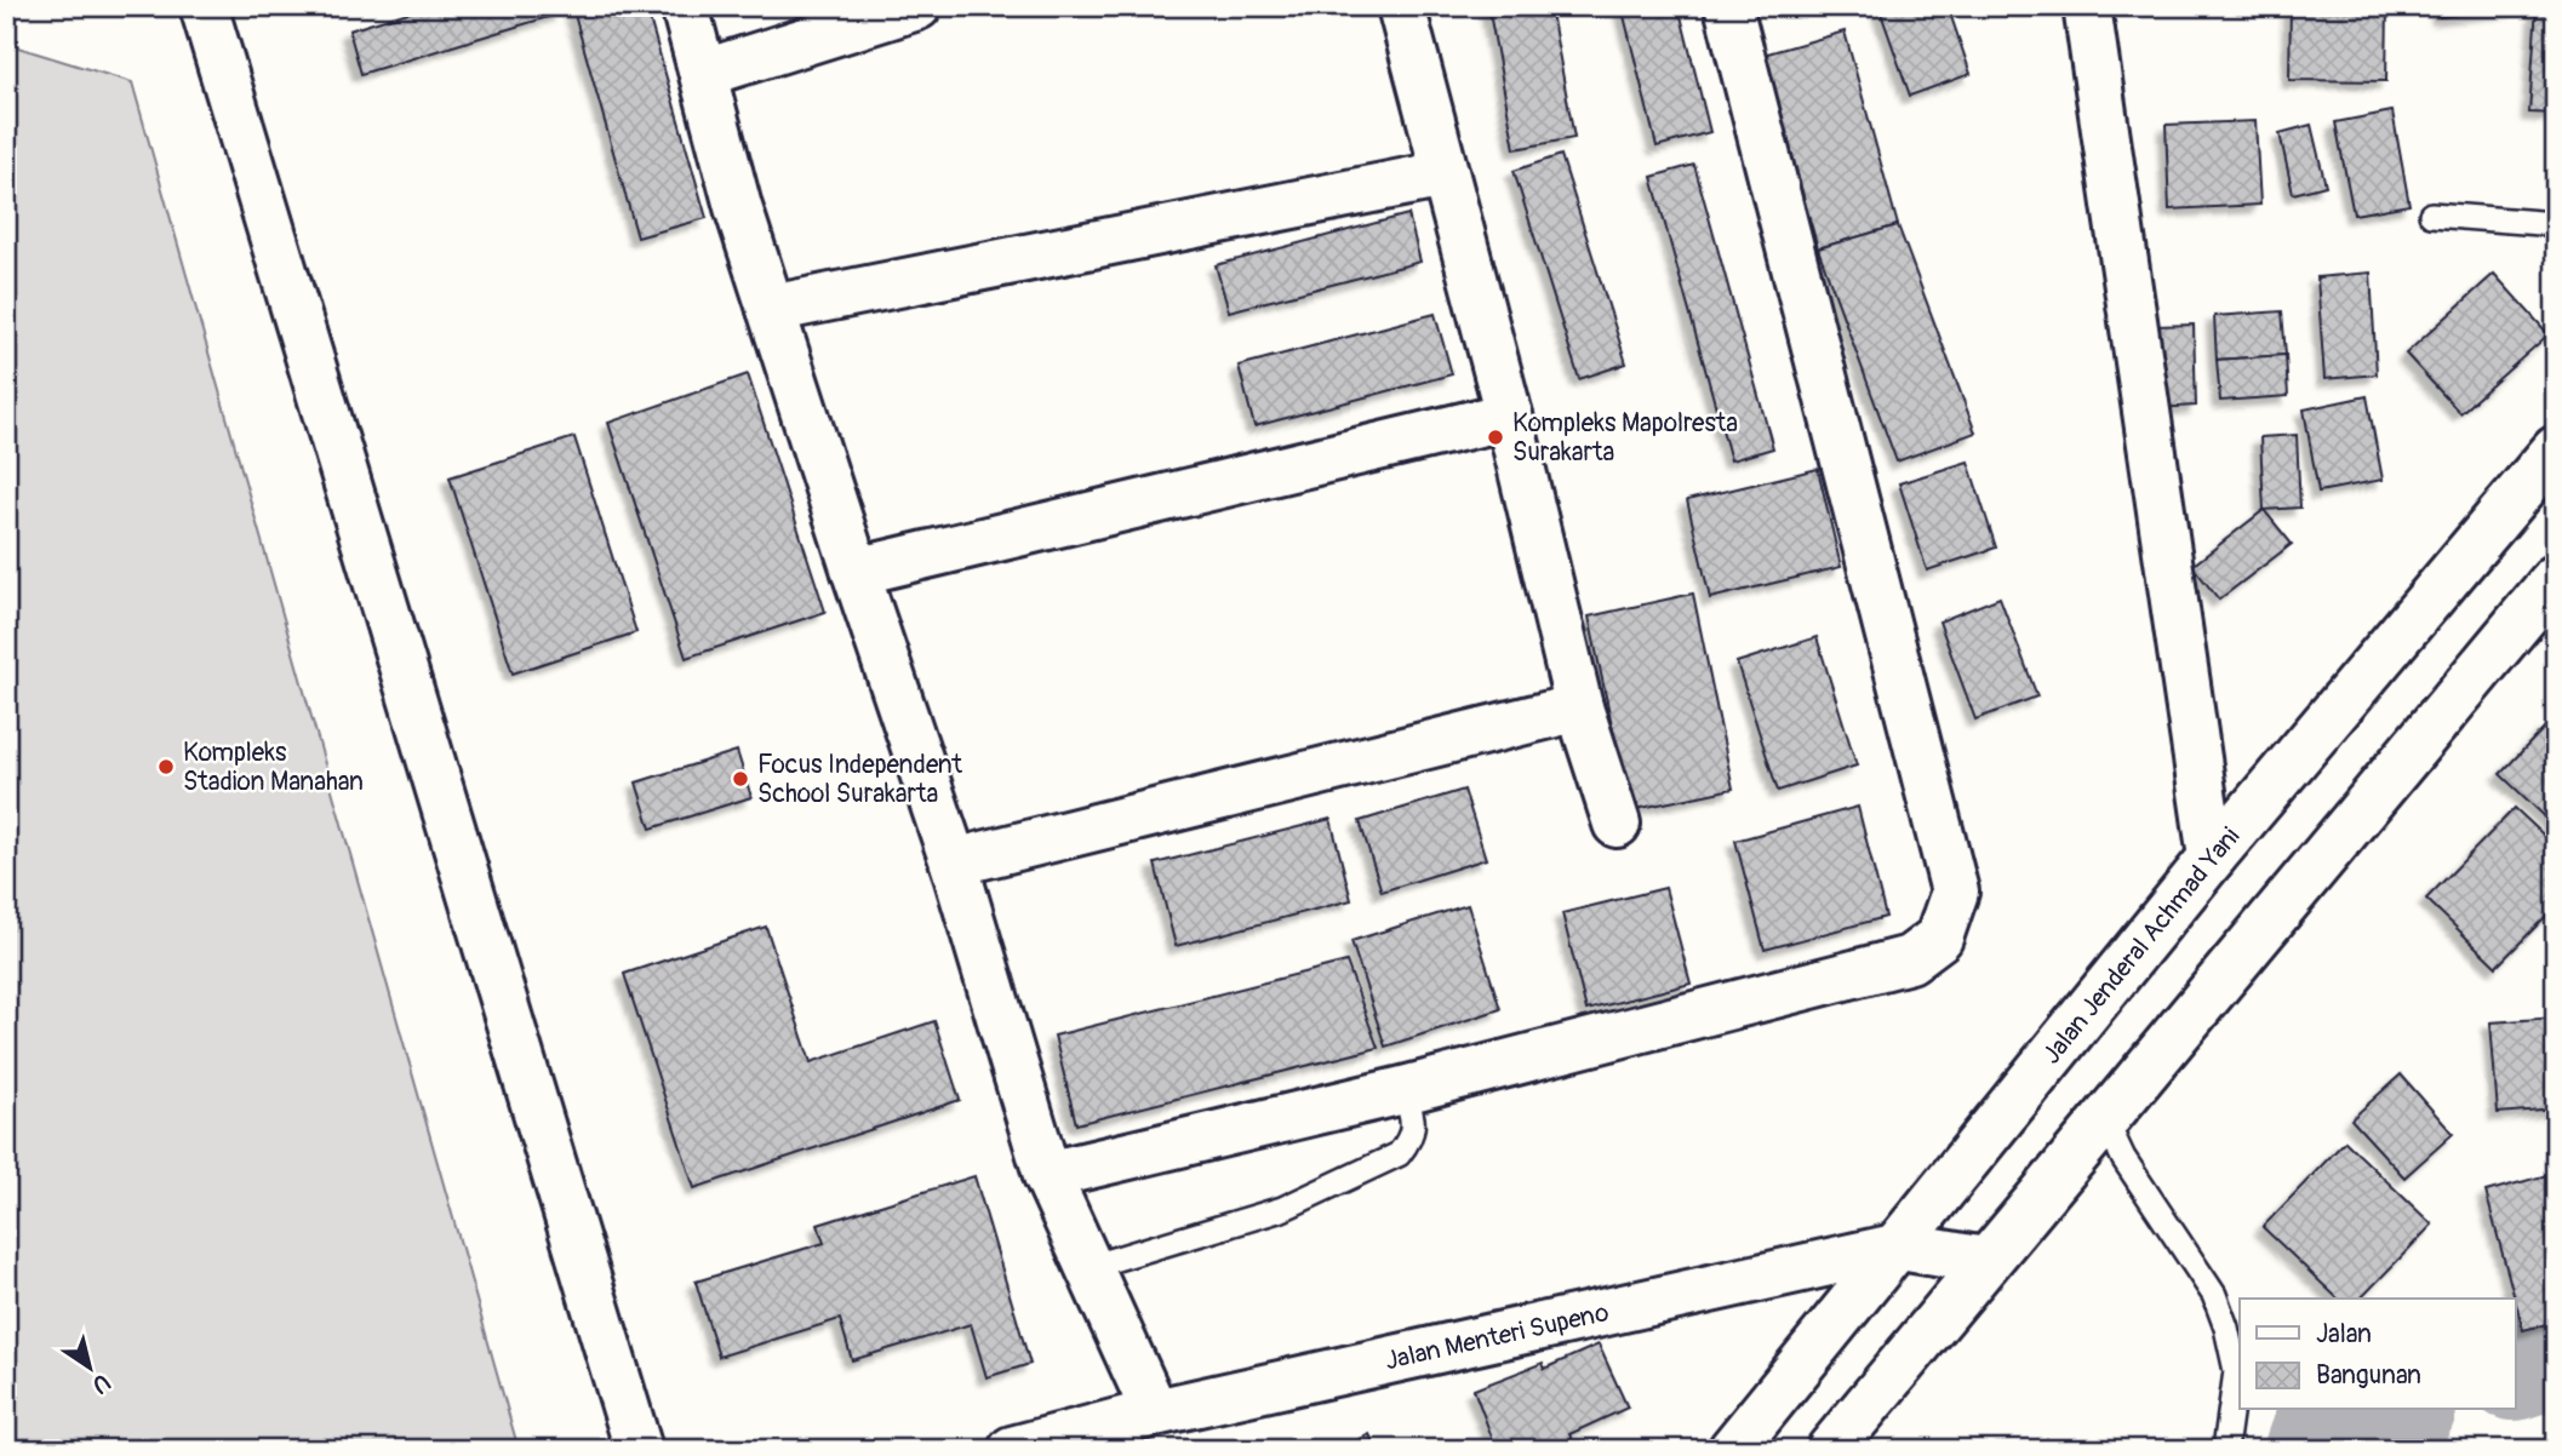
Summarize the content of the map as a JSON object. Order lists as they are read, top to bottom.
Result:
{
  "streets": {
    "street": ["Jalan Jenderal Achmad Yani", "Jalan Menteri Supeno"]
  },
  "crossings": [
    ["Jalan Jenderal Achmad Yani", "Jalan Menteri Supeno"]
  ],
  "places": ["Kompleks Mapolresta Surakarta", "Kompleks Stadion Manahan", "Focus Independent School Surakarta"],
  "legend": ["Jalan", "Bangunan"],
  "north": "bottom right"
}
